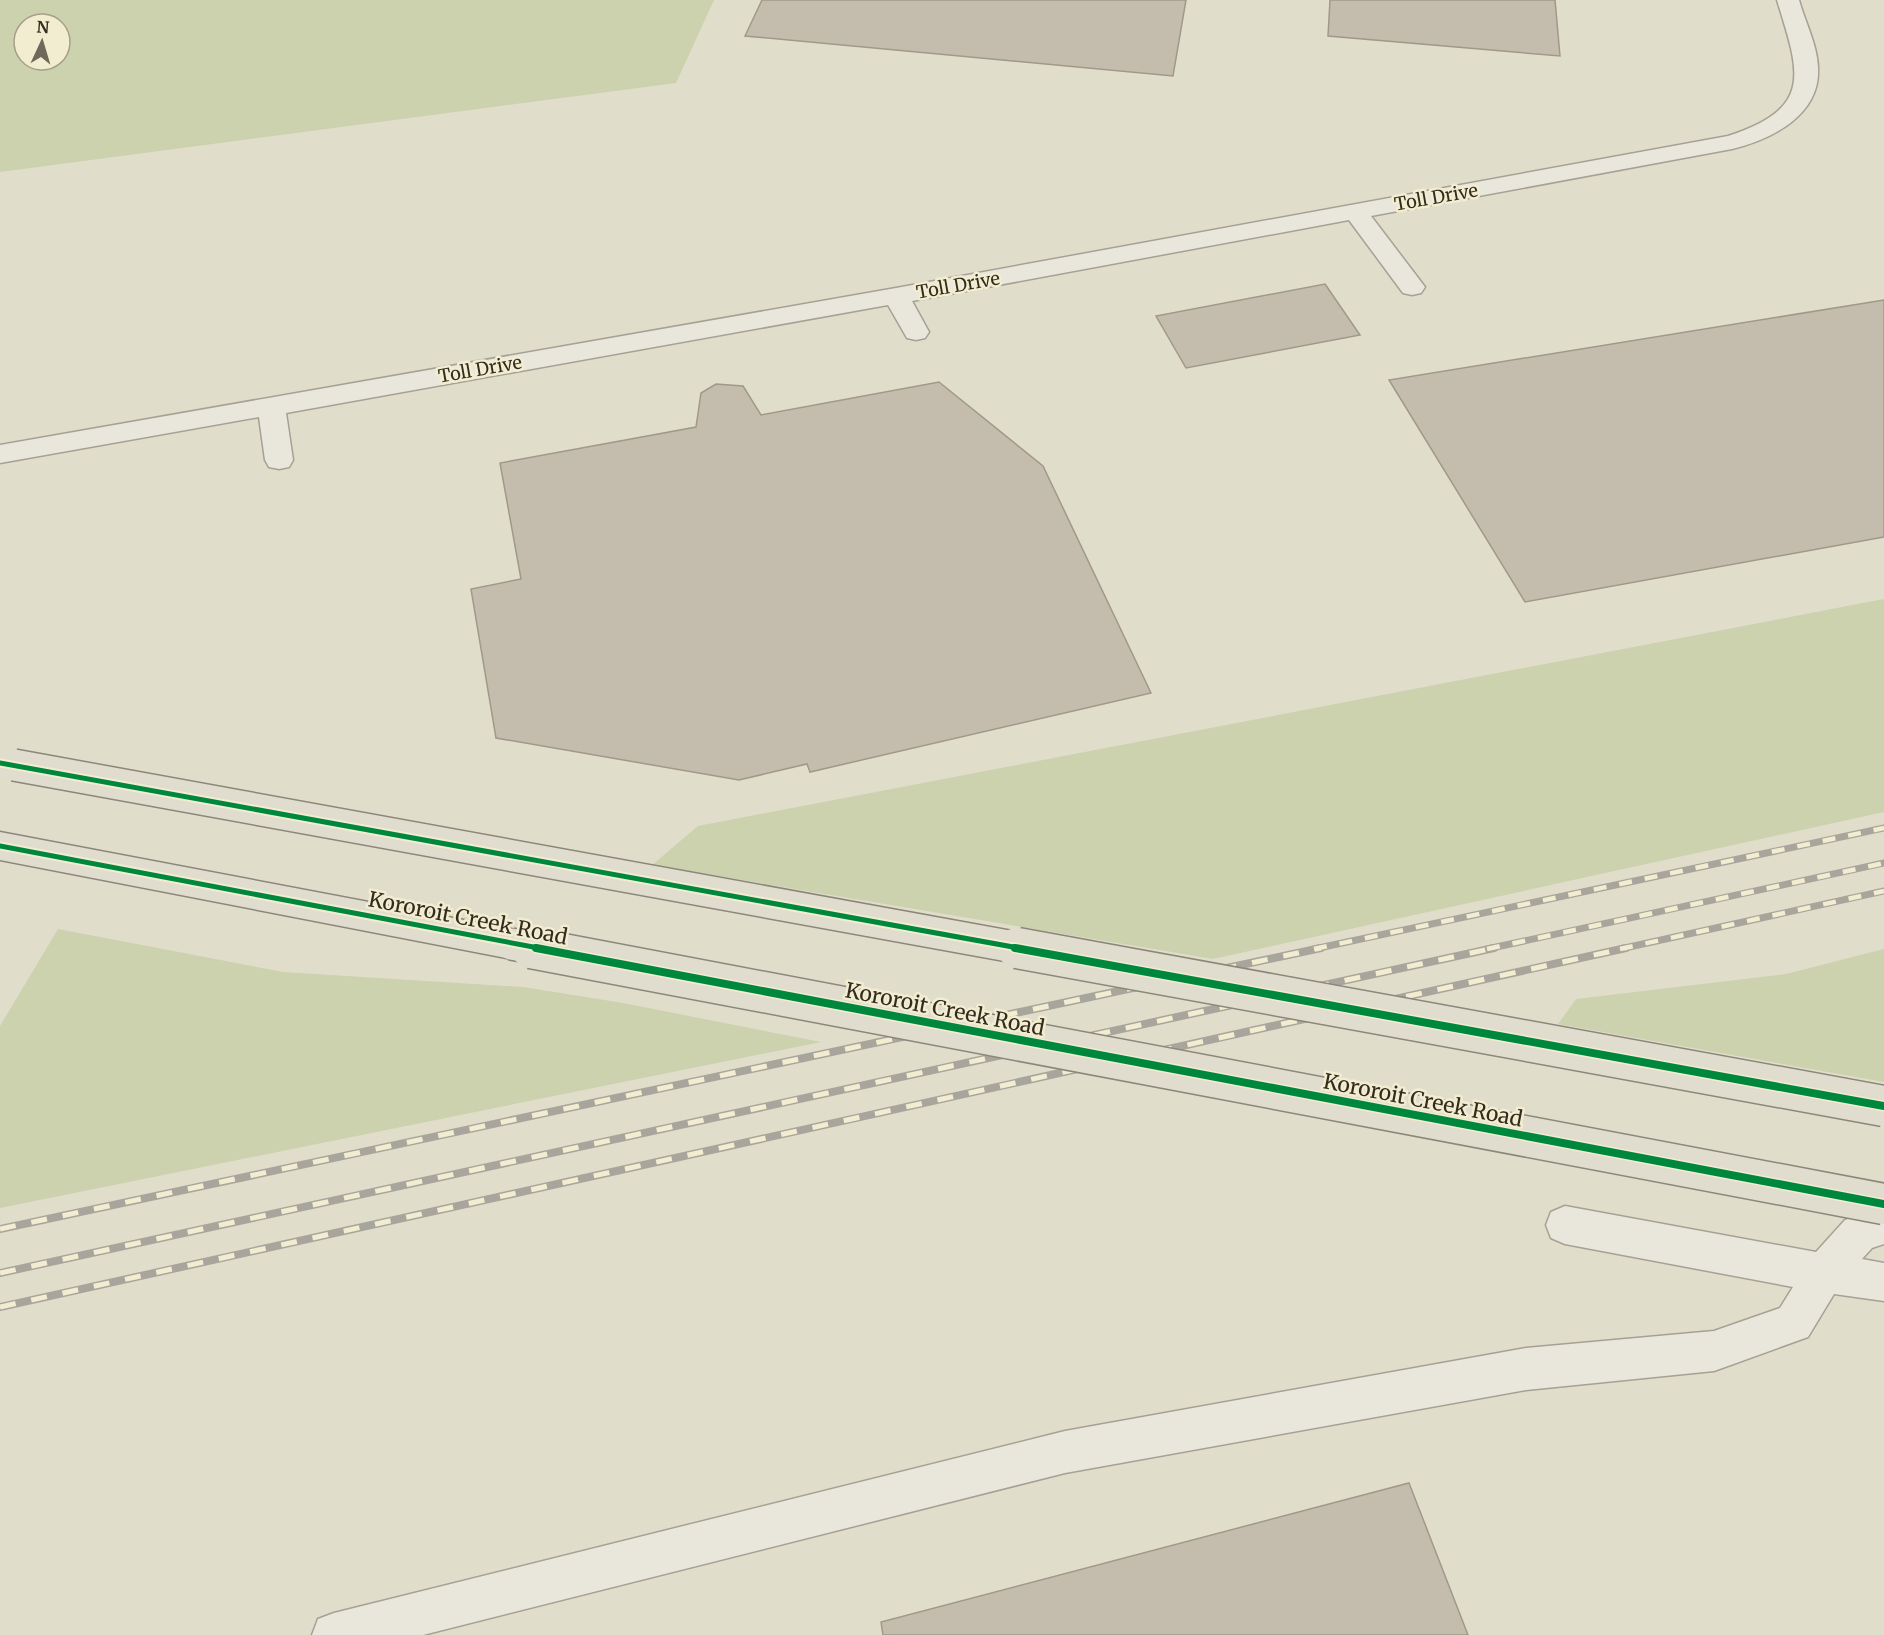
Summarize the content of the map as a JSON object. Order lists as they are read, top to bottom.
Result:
{
  "streets": {
    "main road": ["Kororoit Creek Road"],
    "street": ["Toll Drive"]
  },
  "north": "top"
}
